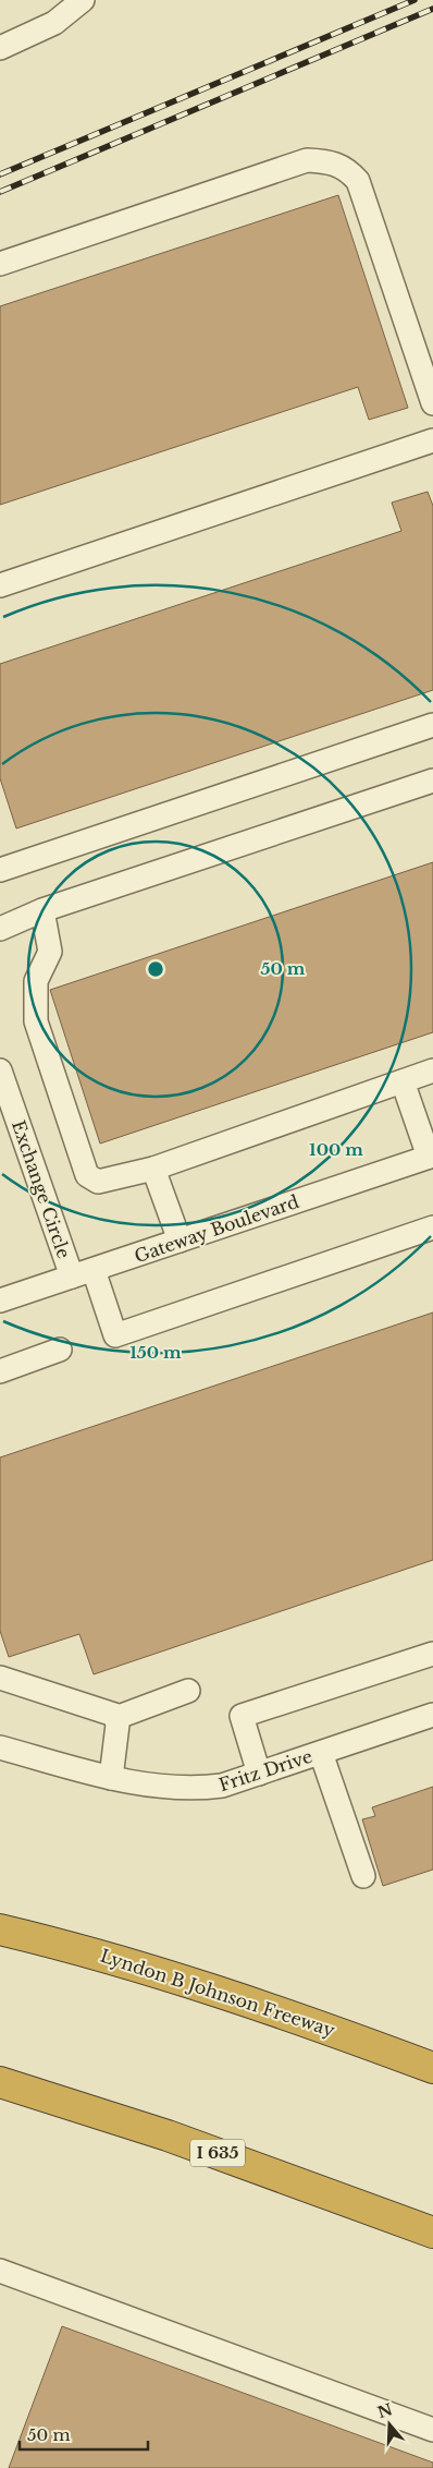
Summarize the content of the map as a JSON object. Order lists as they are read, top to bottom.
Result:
{
  "streets": {
    "highway": ["Lyndon B Johnson Freeway", "I 635"],
    "street": ["Exchange Circle", "Gateway Boulevard", "Fritz Drive"]
  },
  "crossings": [
    ["Exchange Circle", "Gateway Boulevard"]
  ],
  "scale_bar": "50 m",
  "north": "top",
  "rings": ["50 m", "100 m", "150 m"]
}
